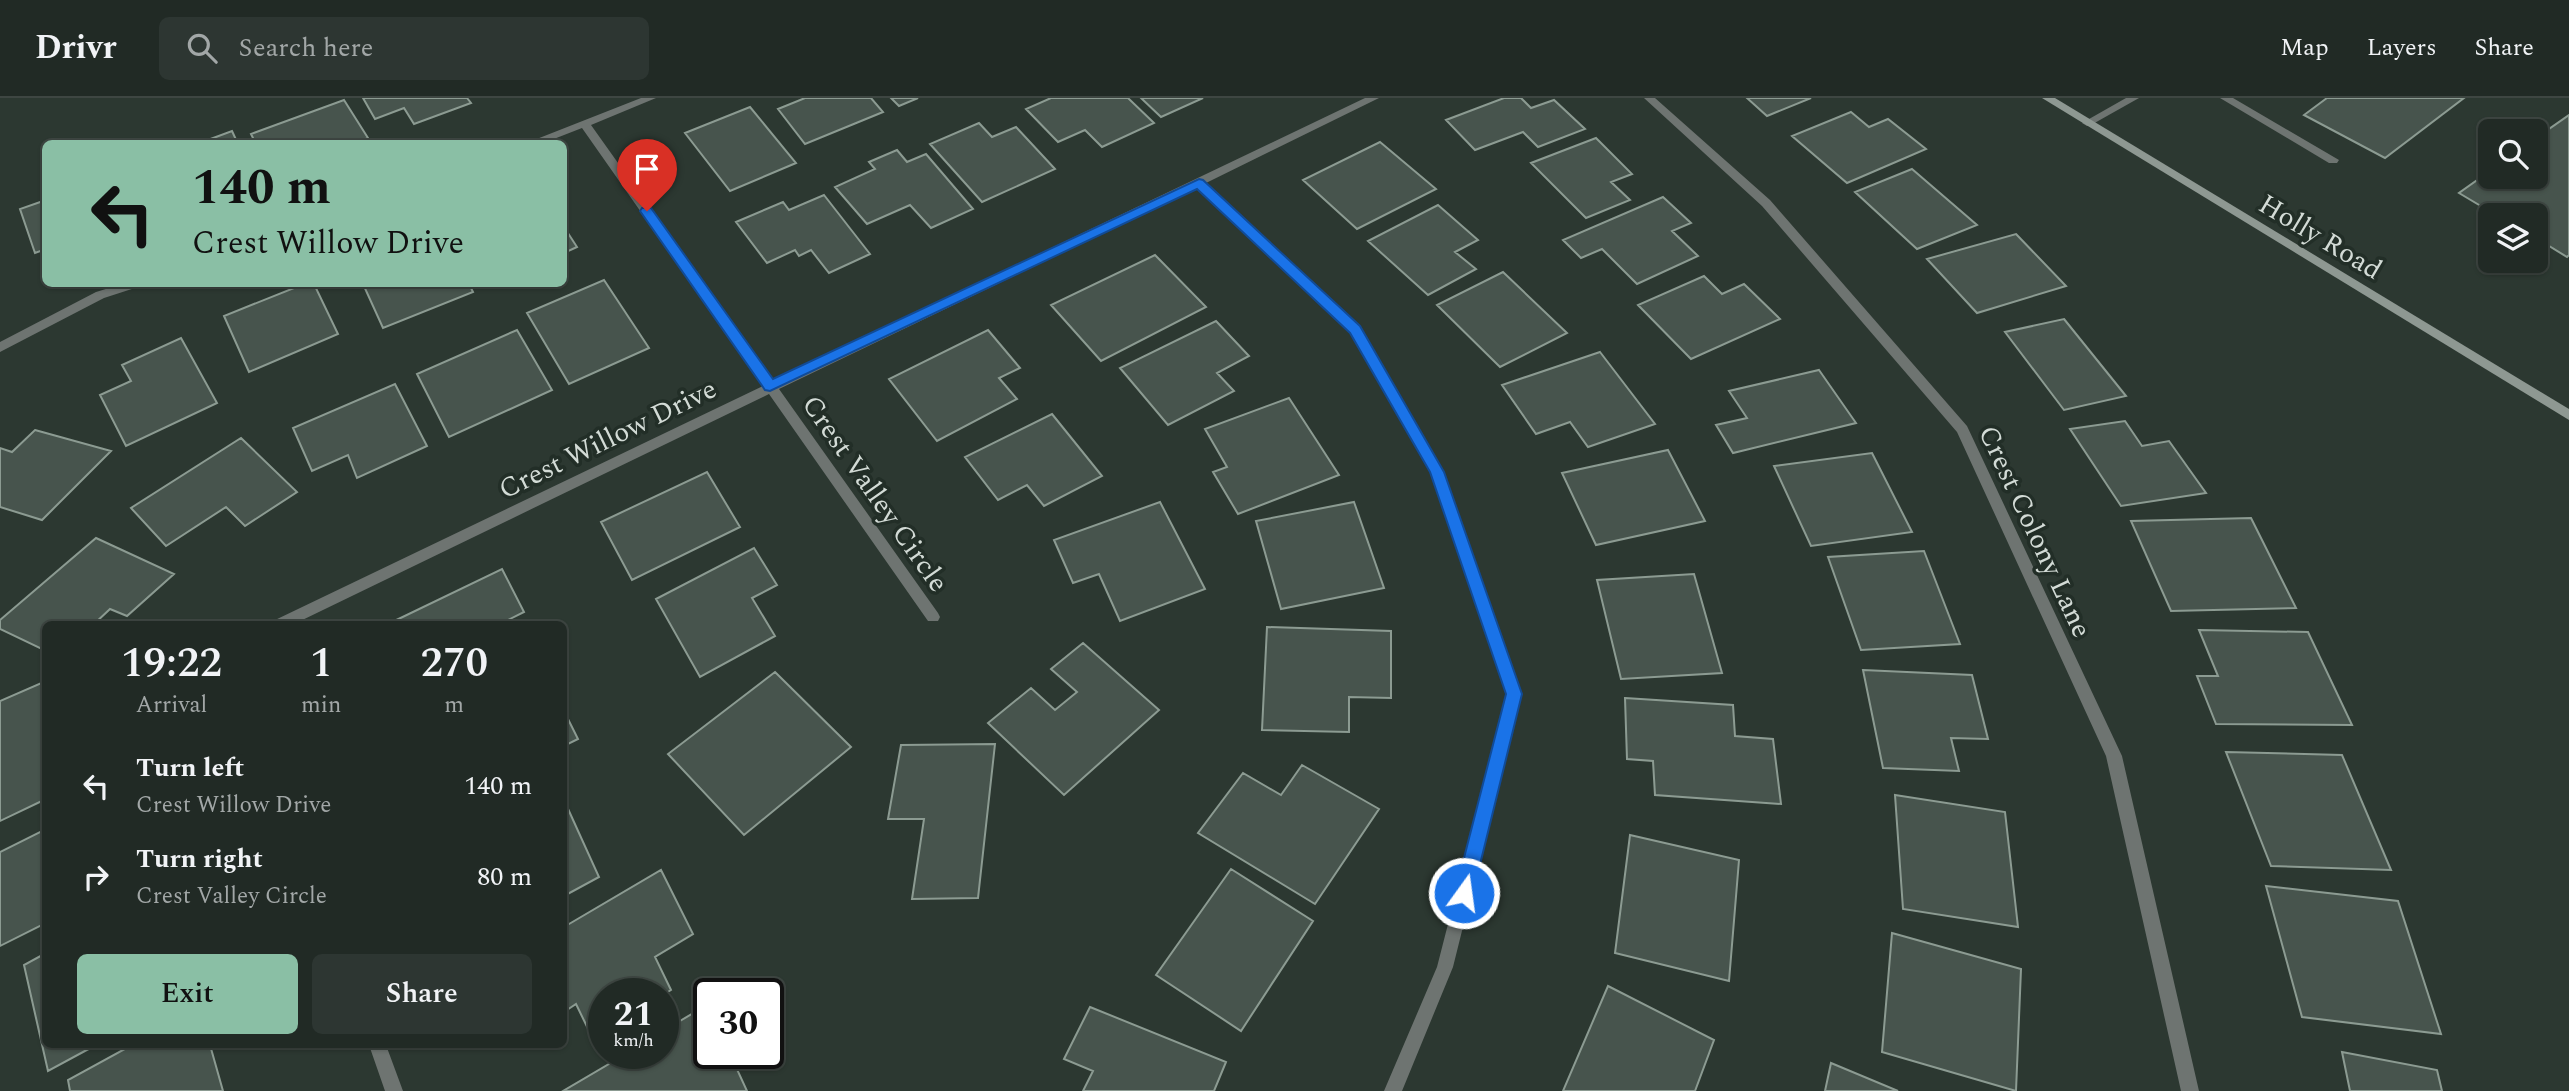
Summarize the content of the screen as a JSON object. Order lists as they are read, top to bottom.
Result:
{
  "streets": {
    "main road": ["Holly Road"],
    "street": ["Crest Willow Drive", "Crest Valley Circle", "Crest Colony Lane"]
  },
  "crossings": [
    ["Crest Willow Drive", "Crest Valley Circle"]
  ],
  "page": {
    "header": "Drivr",
    "search": "Search here",
    "nav": ["Map", "Layers", "Share"],
    "turn": ["140 m", "Crest Willow Drive"],
    "eta": [
      "19:22",
      "Arrival",
      "1",
      "min",
      "270",
      "m"
    ],
    "list": [
      {
        "name": "Turn left",
        "note": "Crest Willow Drive",
        "value": "140 m"
      },
      {
        "name": "Turn right",
        "note": "Crest Valley Circle",
        "value": "80 m"
      }
    ],
    "buttons": ["Exit", "Share"],
    "speed": "21 km/h",
    "limit": "30"
  }
}
